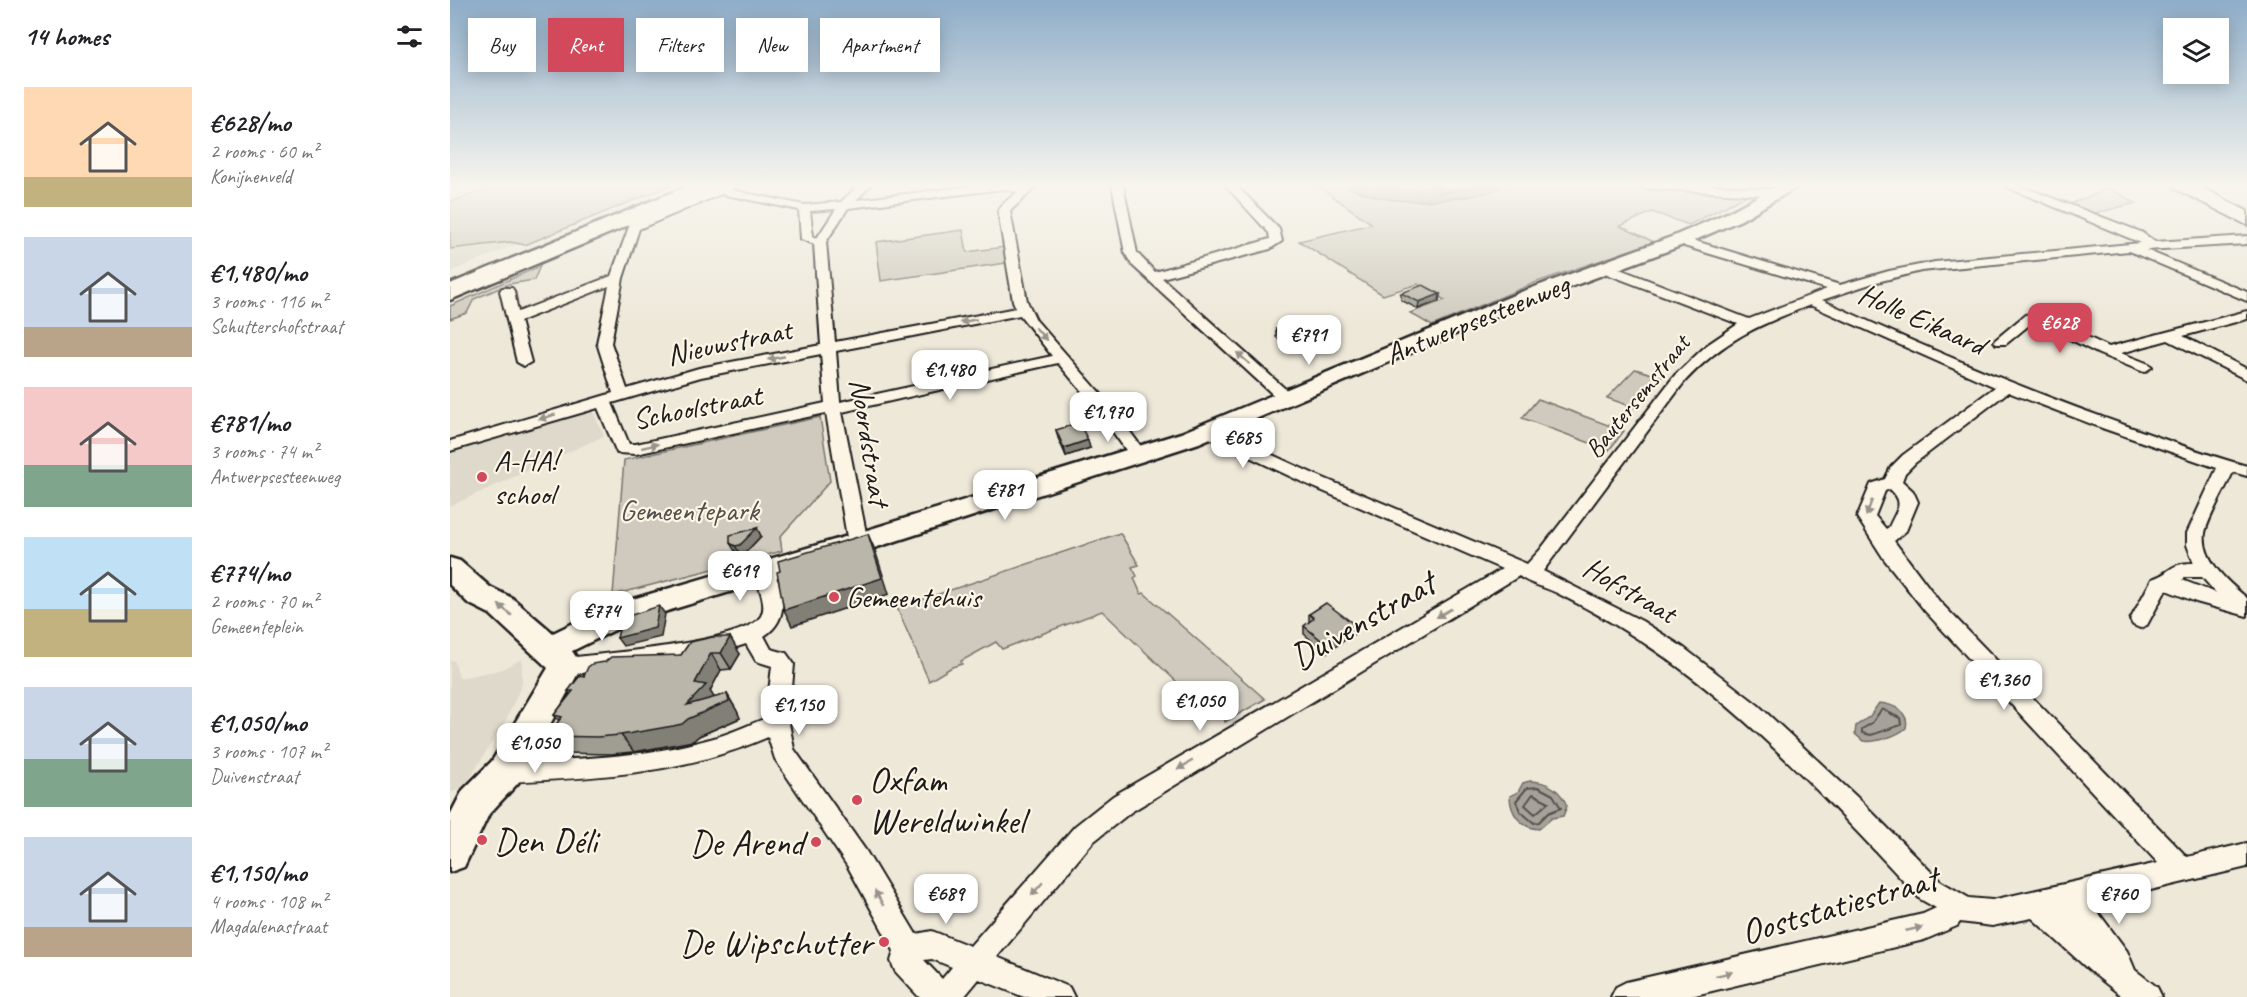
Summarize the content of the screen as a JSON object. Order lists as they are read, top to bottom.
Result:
{
  "streets": {
    "street": [
      "Antwerpsesteenweg",
      "Holle Eikaard",
      "Nieuwstraat",
      "Bautersemstraat",
      "Schoolstraat",
      "Noordstraat",
      "Hofstraat",
      "Duivenstraat",
      "Ooststatiestraat"
    ]
  },
  "crossings": [
    ["Antwerpsesteenweg", "Noordstraat"],
    ["Antwerpsesteenweg", "Hofstraat"],
    ["Holle Eikaard", "Bautersemstraat"],
    ["Nieuwstraat", "Schoolstraat"],
    ["Nieuwstraat", "Noordstraat"],
    ["Bautersemstraat", "Hofstraat"],
    ["Bautersemstraat", "Duivenstraat"],
    ["Schoolstraat", "Noordstraat"],
    ["Hofstraat", "Duivenstraat"],
    ["Hofstraat", "Ooststatiestraat"]
  ],
  "one_way": ["Schoolstraat", "Duivenstraat", "Ooststatiestraat"],
  "parks": ["Gemeentepark"],
  "places": [
    "A-HA! school",
    "Gemeentehuis",
    "Oxfam Wereldwinkel",
    "Den Déli",
    "De Arend",
    "De Wipschutter"
  ],
  "page": {
    "heading": "14 homes",
    "chip": [
      "Buy",
      "Rent",
      "Filters",
      "New",
      "Apartment"
    ],
    "list": [
      {
        "name": "€628/mo",
        "note": "2 rooms · 60 m² · Konijnenveld"
      },
      {
        "name": "€1,480/mo",
        "note": "3 rooms · 116 m² · Schuttershofstraat"
      },
      {
        "name": "€781/mo",
        "note": "3 rooms · 74 m² · Antwerpsesteenweg"
      },
      {
        "name": "€774/mo",
        "note": "2 rooms · 70 m² · Gemeenteplein"
      },
      {
        "name": "€1,050/mo",
        "note": "3 rooms · 107 m² · Duivenstraat"
      },
      {
        "name": "€1,150/mo",
        "note": "4 rooms · 108 m² · Magdalenastraat"
      }
    ],
    "price": [
      "€628",
      "€791",
      "€1,480",
      "€1,970",
      "€685",
      "€781",
      "€619",
      "€774",
      "€1,360",
      "€1,050",
      "€1,150",
      "€1,050",
      "€689",
      "€760"
    ]
  }
}
